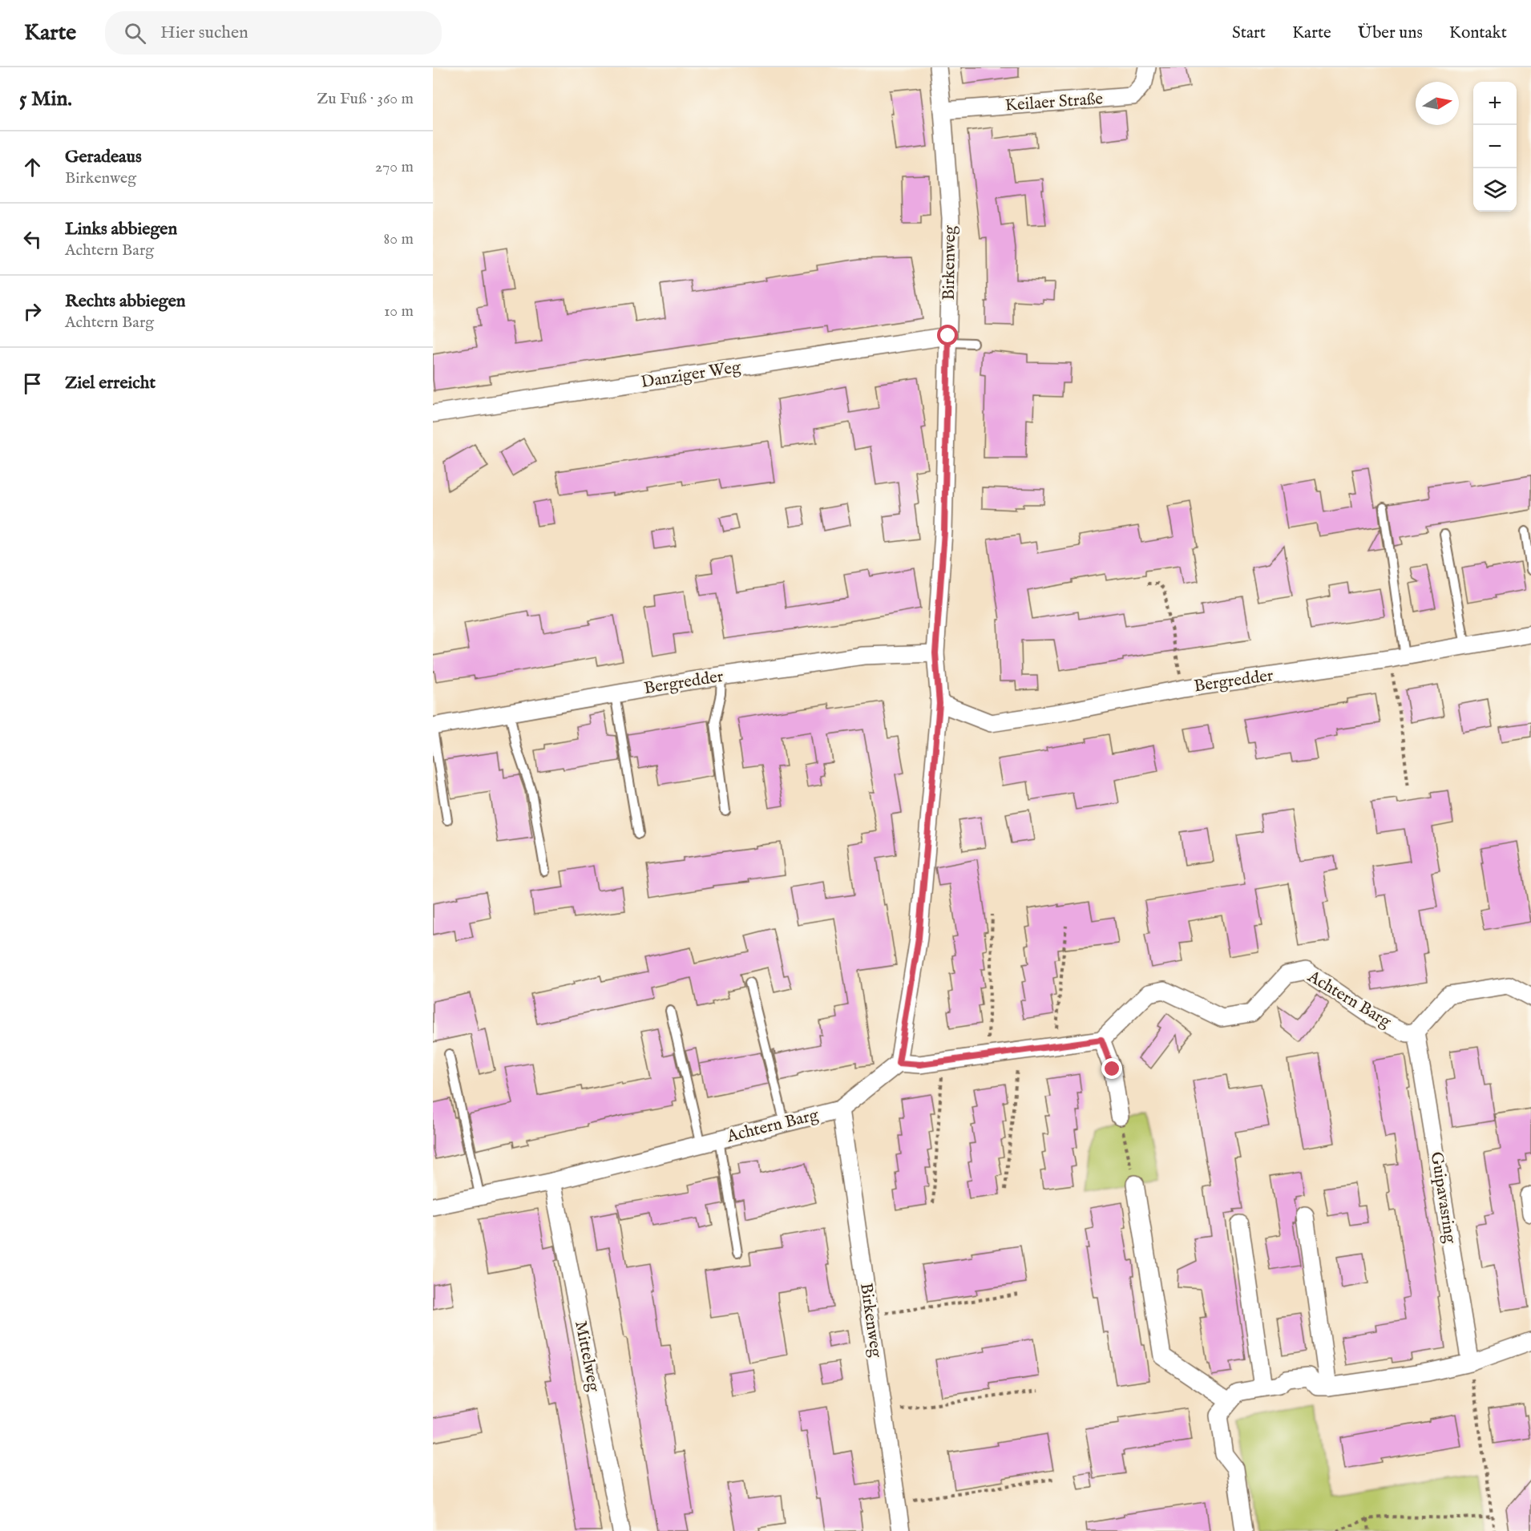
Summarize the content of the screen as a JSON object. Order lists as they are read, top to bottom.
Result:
{
  "streets": {
    "street": [
      "Keilaer Straße",
      "Birkenweg",
      "Danziger Weg",
      "Bergredder",
      "Achtern Barg",
      "Guipavasring",
      "Mittelweg"
    ]
  },
  "crossings": [
    ["Keilaer Straße", "Birkenweg"],
    ["Birkenweg", "Danziger Weg"],
    ["Birkenweg", "Bergredder"],
    ["Birkenweg", "Achtern Barg"],
    ["Achtern Barg", "Guipavasring"],
    ["Achtern Barg", "Mittelweg"]
  ],
  "north": "right",
  "page": {
    "header": "Karte",
    "search": "Hier suchen",
    "nav": [
      "Start",
      "Karte",
      "Über uns",
      "Kontakt"
    ],
    "heading": ["5 Min.", "Zu Fuß · 360 m"],
    "map_buttons": ["+", "−"],
    "list": [
      ["Geradeaus", "Birkenweg", "270 m"],
      ["Links abbiegen", "Achtern Barg", "80 m"],
      ["Rechts abbiegen", "Achtern Barg", "10 m"],
      "Ziel erreicht"
    ]
  }
}
